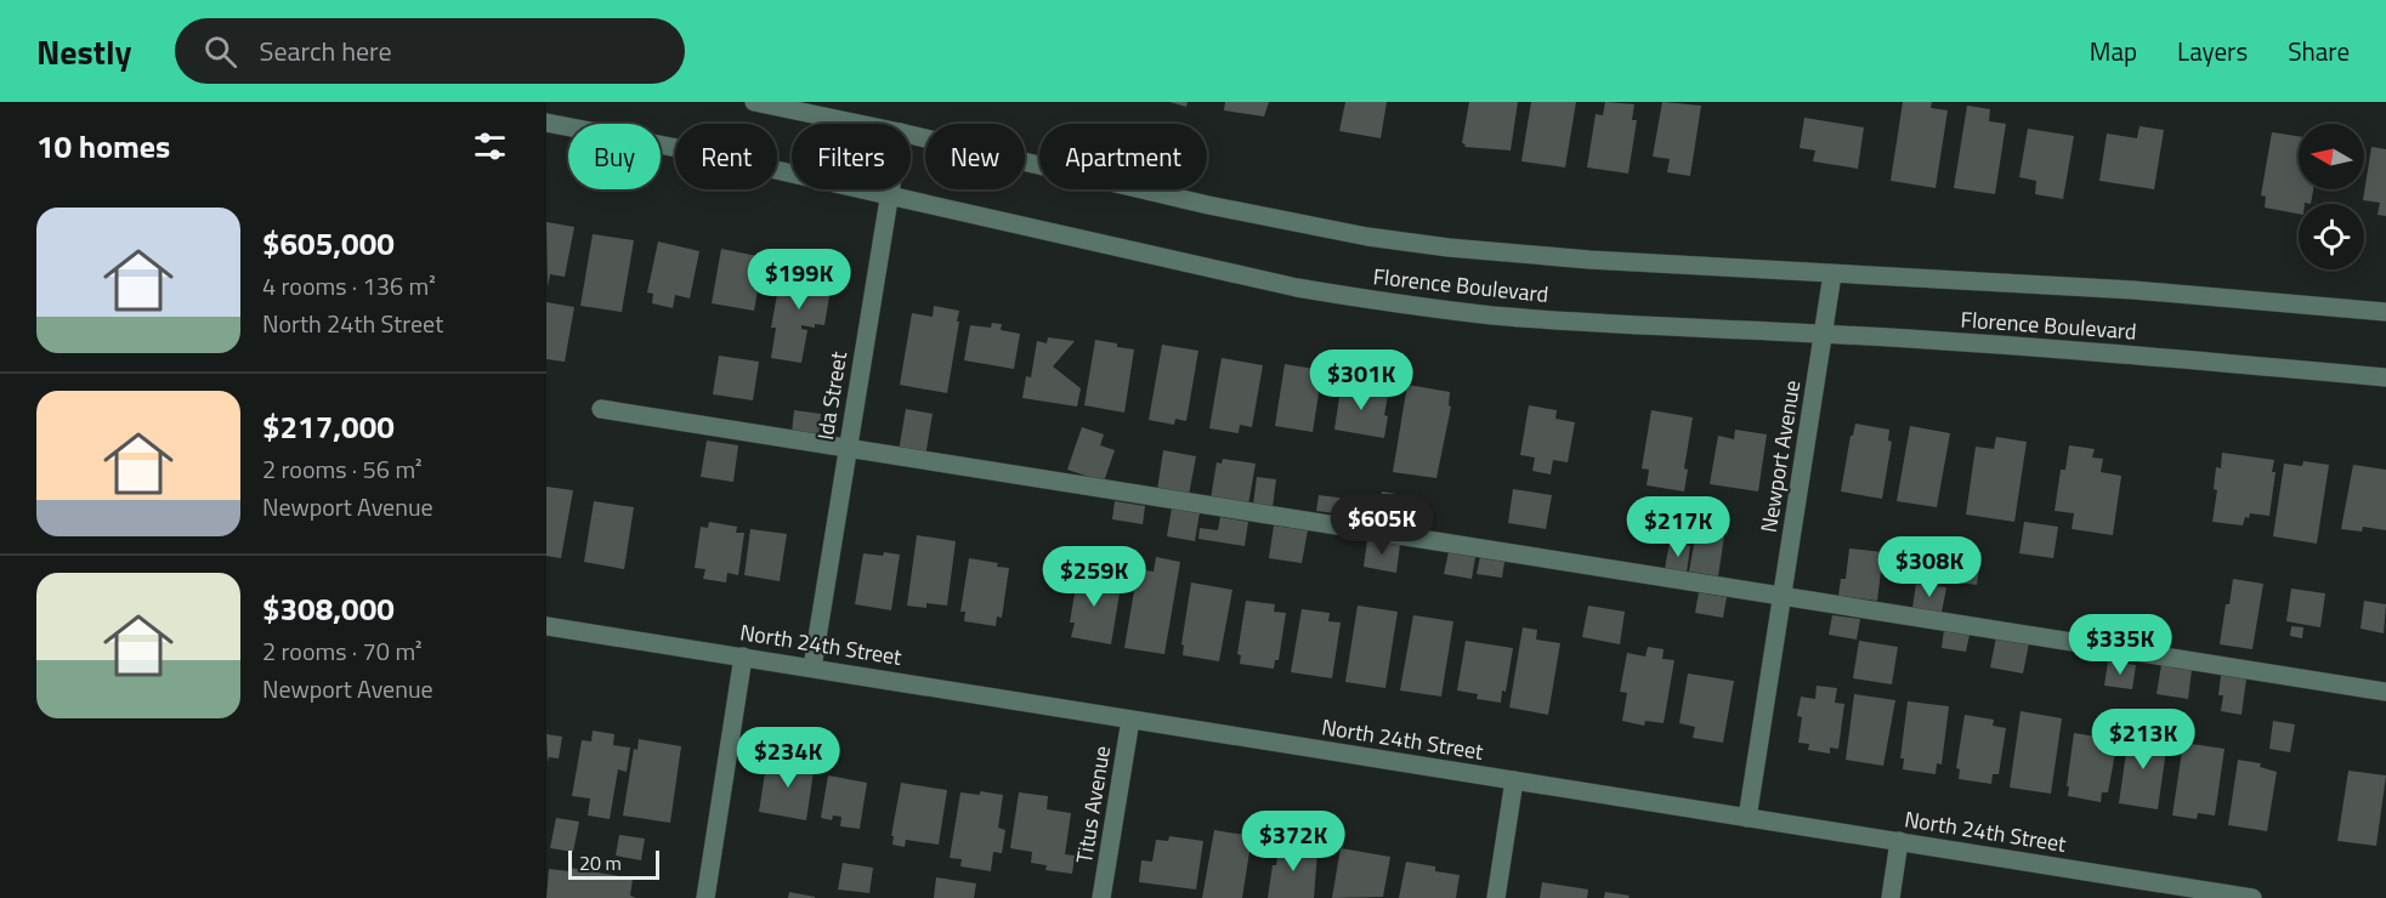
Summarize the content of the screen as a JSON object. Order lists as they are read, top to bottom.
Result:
{
  "streets": {
    "street": [
      "Florence Boulevard",
      "Ida Street",
      "Newport Avenue",
      "North 24th Street",
      "Titus Avenue"
    ]
  },
  "crossings": [
    ["Florence Boulevard", "Ida Street"],
    ["Florence Boulevard", "Newport Avenue"],
    ["Ida Street", "North 24th Street"],
    ["Newport Avenue", "North 24th Street"],
    ["North 24th Street", "Titus Avenue"]
  ],
  "scale_bar": "20 m",
  "north": "left",
  "page": {
    "header": "Nestly",
    "search": "Search here",
    "nav": ["Map", "Layers", "Share"],
    "heading": "10 homes",
    "chip": [
      "Buy",
      "Rent",
      "Filters",
      "New",
      "Apartment"
    ],
    "list": [
      {
        "name": "$605,000",
        "note": "4 rooms · 136 m² · North 24th Street"
      },
      {
        "name": "$217,000",
        "note": "2 rooms · 56 m² · Newport Avenue"
      },
      {
        "name": "$308,000",
        "note": "2 rooms · 70 m² · Newport Avenue"
      }
    ],
    "price": [
      "$199K",
      "$301K",
      "$605K",
      "$217K",
      "$308K",
      "$259K",
      "$335K",
      "$213K",
      "$234K",
      "$372K"
    ],
    "scale": "20 m"
  }
}
